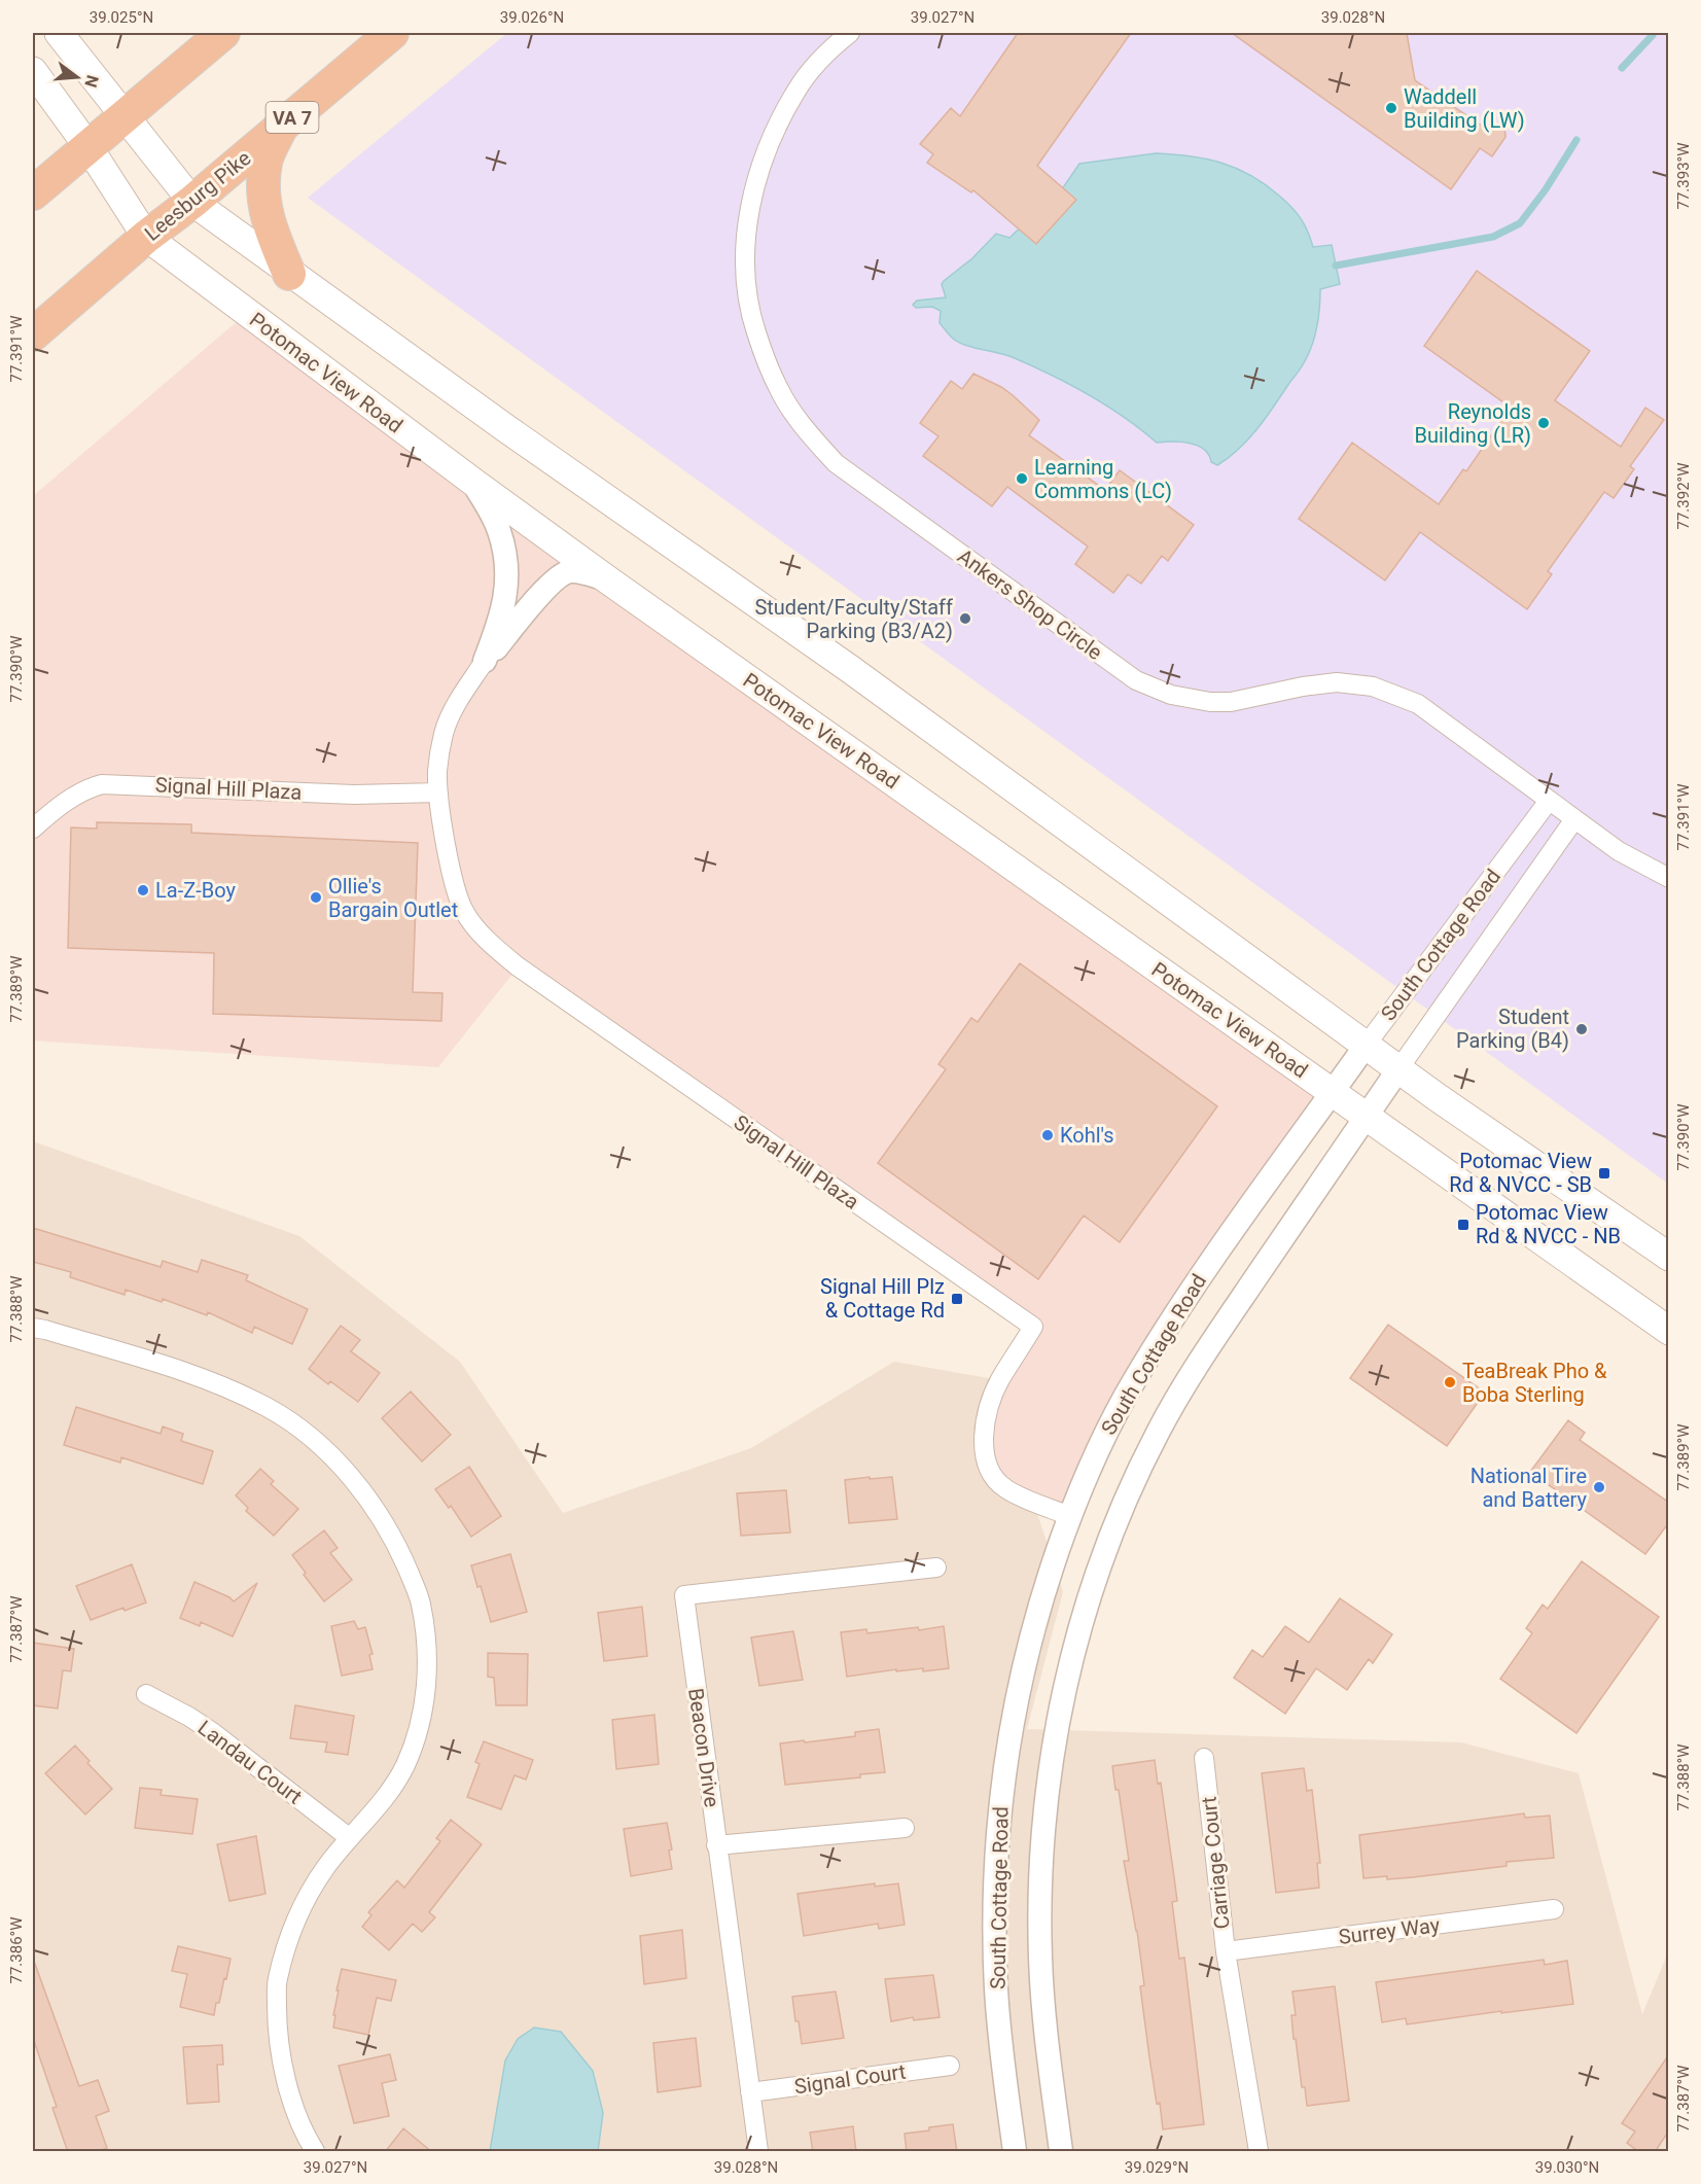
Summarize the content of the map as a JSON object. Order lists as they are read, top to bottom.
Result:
{
  "streets": {
    "highway": ["VA 7", "Leesburg Pike"],
    "main road": ["Potomac View Road"],
    "street": [
      "Ankers Shop Circle",
      "Signal Hill Plaza",
      "South Cottage Road",
      "Beacon Drive",
      "Landau Court",
      "Carriage Court",
      "Surrey Way",
      "Signal Court"
    ]
  },
  "crossings": [
    ["Leesburg Pike", "Potomac View Road"],
    ["Potomac View Road", "South Cottage Road"],
    ["Ankers Shop Circle", "South Cottage Road"],
    ["Signal Hill Plaza", "South Cottage Road"],
    ["Beacon Drive", "Signal Court"],
    ["Carriage Court", "Surrey Way"]
  ],
  "places": {
    "other": [
      "Waddell Building (LW)",
      "Reynolds Building (LR)",
      "Learning Commons (LC)",
      "Student/Faculty/Staff Parking (B3/A2)",
      "La-Z-Boy",
      "Ollie's Bargain Outlet",
      "Student Parking (B4)",
      "Kohl's",
      "TeaBreak Pho & Boba Sterling",
      "National Tire and Battery"
    ],
    "transit": ["Potomac View Rd & NVCC - SB", "Potomac View Rd & NVCC - NB", "Signal Hill Plz & Cottage Rd"]
  },
  "north": "right",
  "coordinates": [
    "39.025°N",
    "39.026°N",
    "39.027°N",
    "39.028°N",
    "77.393°W",
    "77.391°W",
    "77.392°W",
    "77.390°W",
    "77.389°W",
    "77.388°W",
    "77.387°W",
    "77.386°W",
    "39.029°N",
    "39.030°N"
  ]
}
